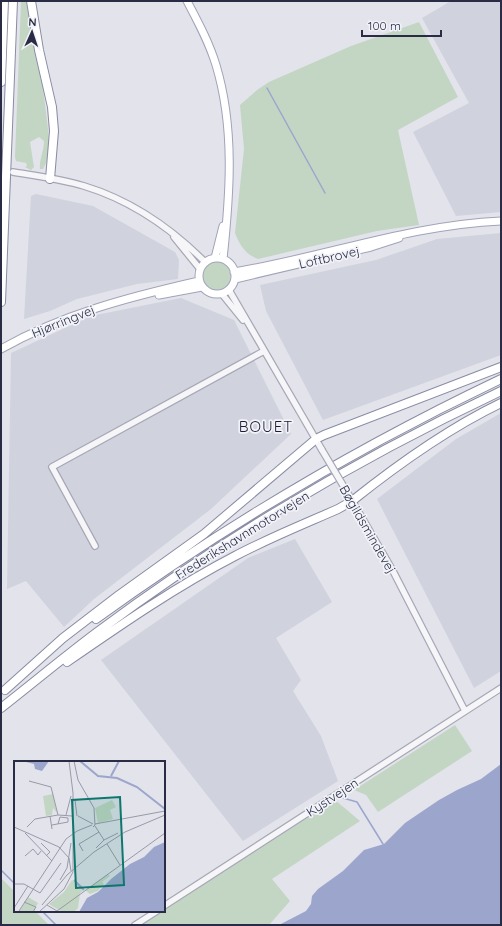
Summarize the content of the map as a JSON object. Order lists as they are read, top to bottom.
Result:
{
  "streets": {
    "highway": ["Frederikshavnmotorvejen"],
    "main road": ["Loftbrovej", "Hjørringvej"],
    "street": ["Bøgildsmindevej", "Kystvejen"]
  },
  "crossings": [
    ["Loftbrovej", "Hjørringvej"],
    ["Loftbrovej", "Bøgildsmindevej"],
    ["Hjørringvej", "Bøgildsmindevej"],
    ["Bøgildsmindevej", "Kystvejen"]
  ],
  "districts": ["BOUET"],
  "scale_bar": "100 m",
  "north": "top"
}
